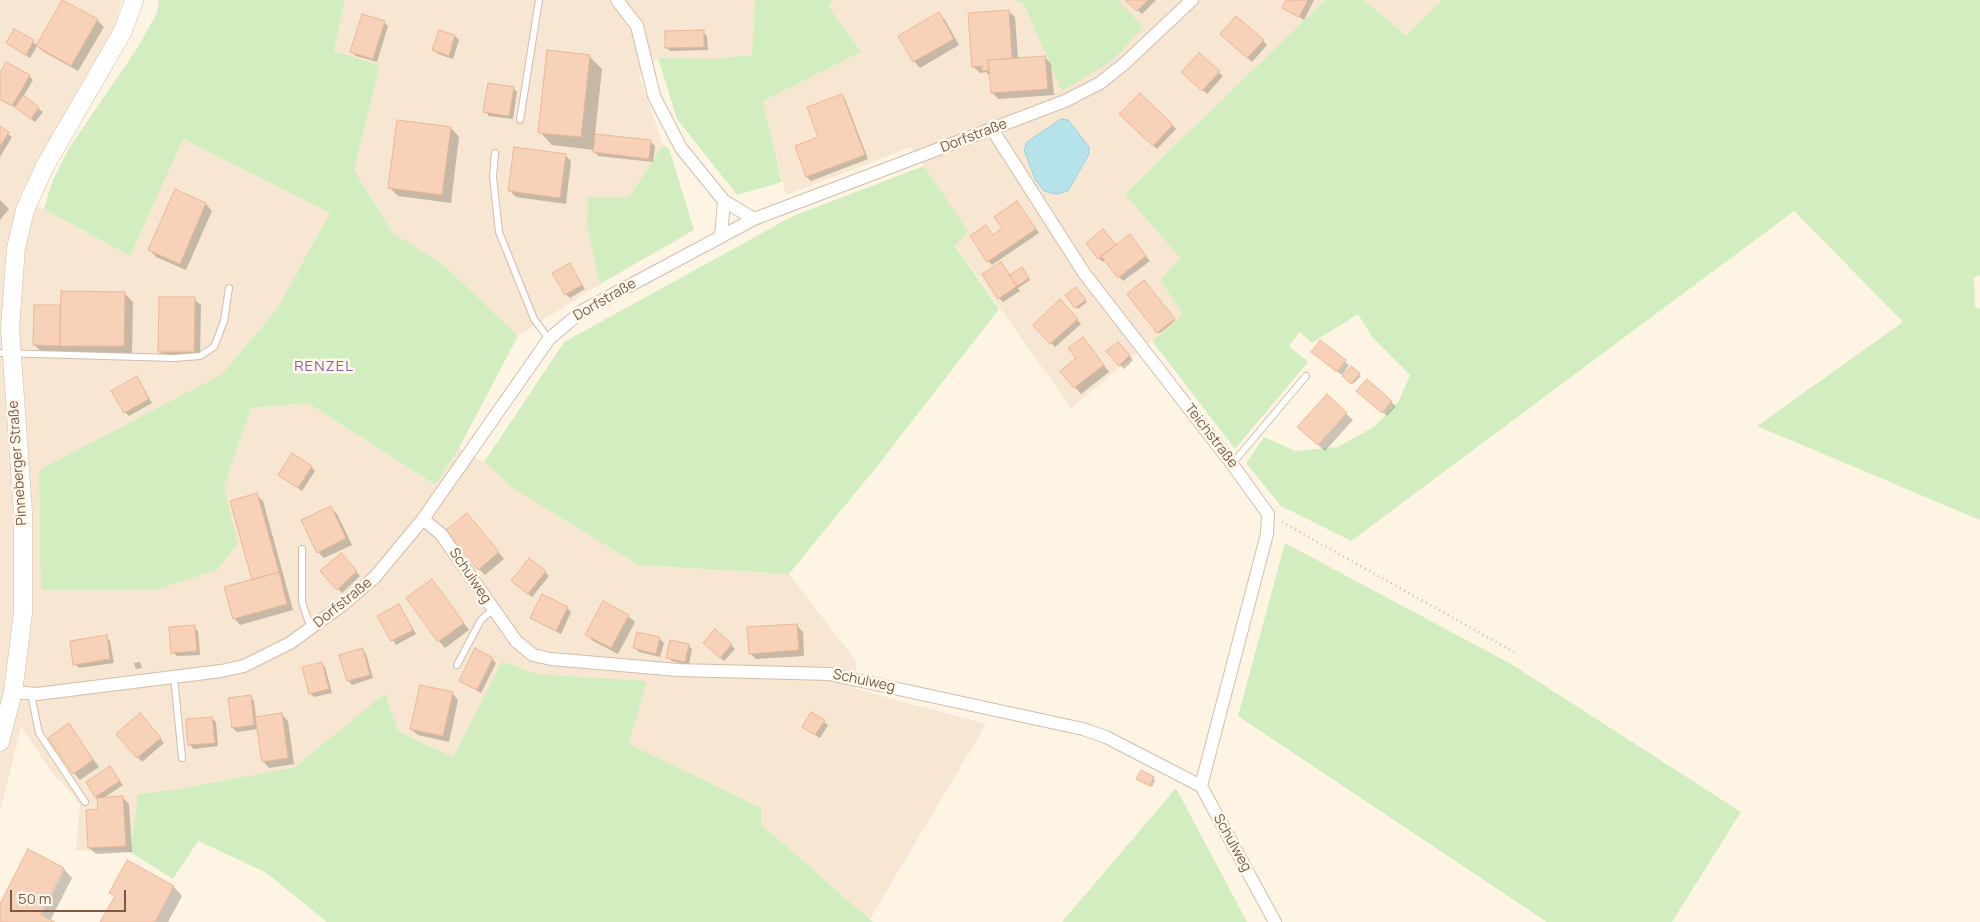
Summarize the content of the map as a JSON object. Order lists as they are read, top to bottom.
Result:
{
  "streets": {
    "main road": ["Pinneberger Straße"],
    "street": ["Dorfstraße", "Teichstraße", "Schulweg"]
  },
  "crossings": [
    ["Dorfstraße", "Teichstraße"],
    ["Dorfstraße", "Pinneberger Straße"],
    ["Dorfstraße", "Schulweg"]
  ],
  "districts": ["RENZEL"],
  "scale_bar": "50 m"
}
